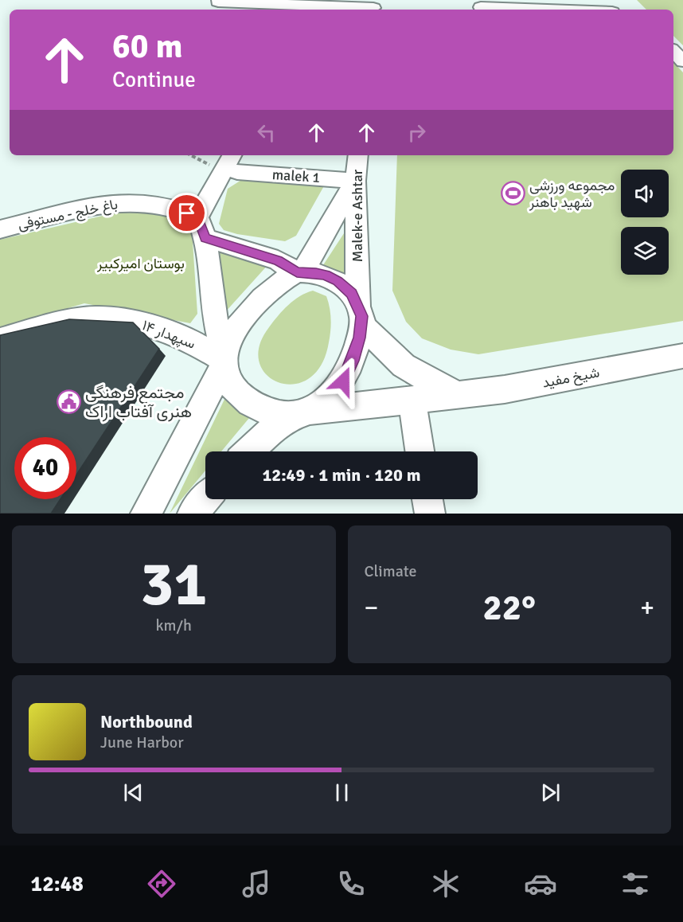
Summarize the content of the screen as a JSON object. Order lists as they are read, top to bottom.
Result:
{
  "streets": {
    "street": [
      "malek 1",
      "باغ خلج - مستوفی",
      "Malek-e Ashtar",
      "سپهدار ۱۴",
      "شیخ مفید"
    ]
  },
  "crossings": [
    ["malek 1", "Malek-e Ashtar"],
    ["باغ خلج - مستوفی", "Malek-e Ashtar"],
    ["باغ خلج - مستوفی", "سپهدار ۱۴"],
    ["باغ خلج - مستوفی", "شیخ مفید"],
    ["Malek-e Ashtar", "سپهدار ۱۴"],
    ["Malek-e Ashtar", "شیخ مفید"],
    ["سپهدار ۱۴", "شیخ مفید"]
  ],
  "parks": ["بوستان امیرکبیر"],
  "places": {
    "sports": ["مجموعه ورزشی شهید باهنر"],
    "public building": ["مجتمع فرهنگی هنری آفتاب اراک"]
  },
  "page": {
    "turn": ["60 m", "Continue"],
    "limit": "40",
    "trip": "12:49 · 1 min · 120 m",
    "tile": [
      ["31", "km/h"],
      "Climate"
    ],
    "heat": ["−", "22°", "+"],
    "song": ["Northbound", "June Harbor"],
    "tabs": "12:48"
  }
}
